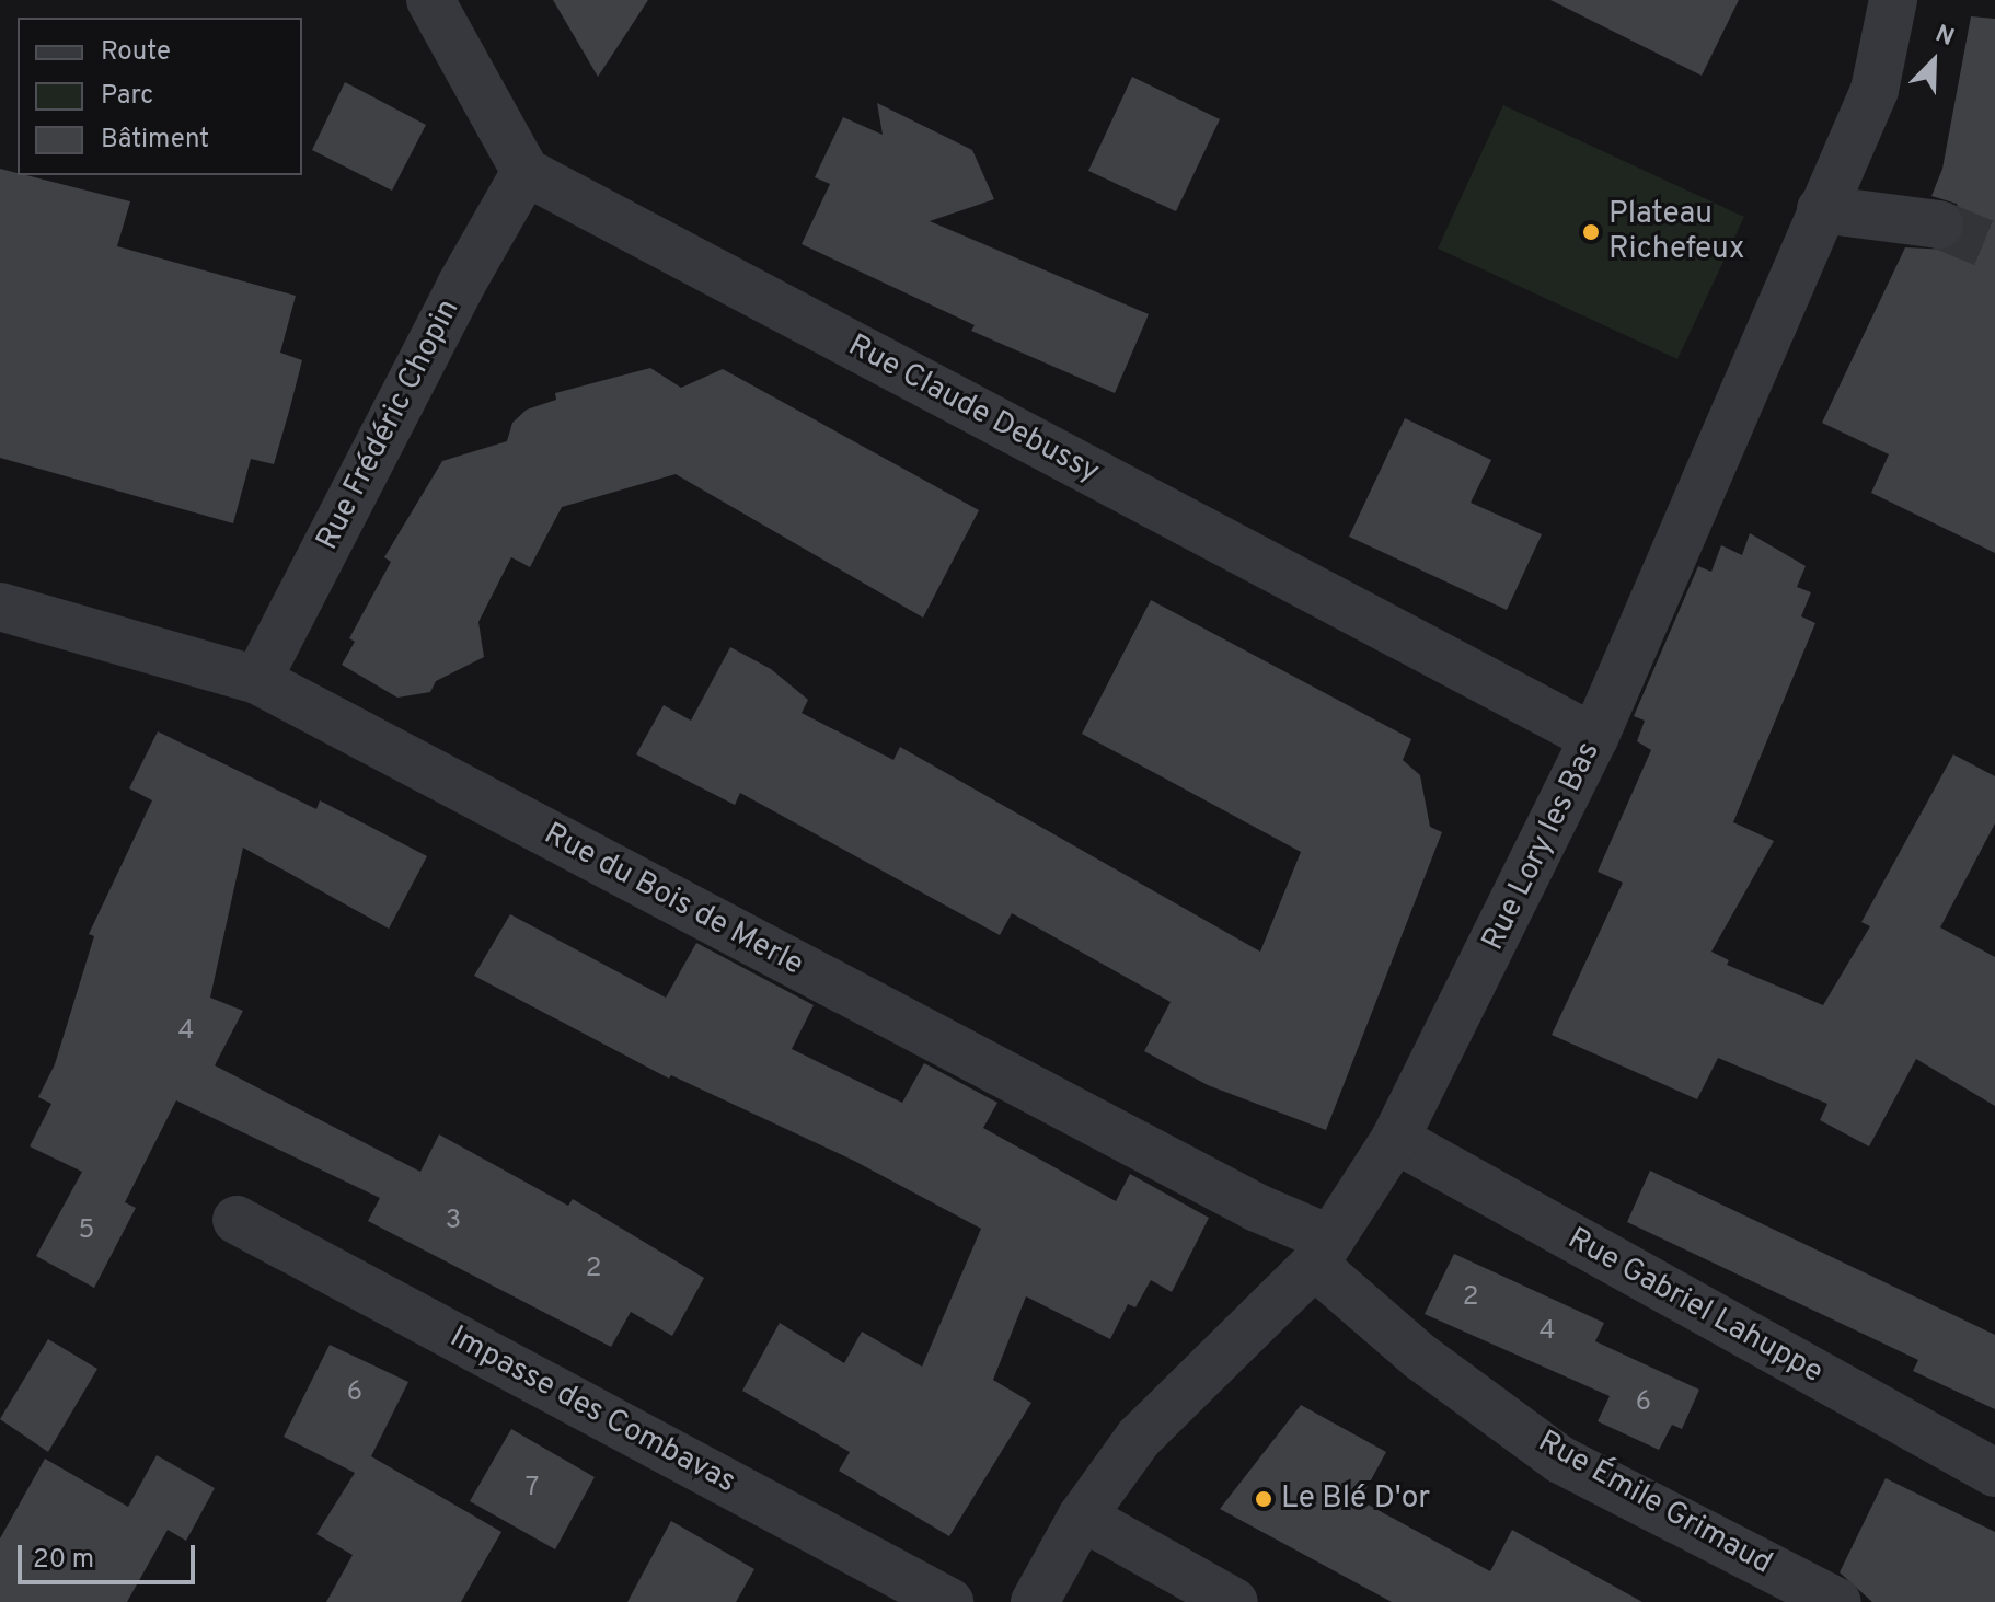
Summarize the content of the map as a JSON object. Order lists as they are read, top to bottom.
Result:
{
  "streets": {
    "street": [
      "Rue Claude Debussy",
      "Rue Frédéric Chopin",
      "Rue Lory les Bas",
      "Rue du Bois de Merle",
      "Rue Gabriel Lahuppe",
      "Impasse des Combavas",
      "Rue Émile Grimaud"
    ]
  },
  "crossings": [
    ["Rue Claude Debussy", "Rue Frédéric Chopin"],
    ["Rue Claude Debussy", "Rue Lory les Bas"],
    ["Rue Frédéric Chopin", "Rue du Bois de Merle"],
    ["Rue Lory les Bas", "Rue du Bois de Merle"],
    ["Rue Lory les Bas", "Rue Gabriel Lahuppe"],
    ["Rue Lory les Bas", "Rue Émile Grimaud"],
    ["Rue du Bois de Merle", "Rue Émile Grimaud"]
  ],
  "places": ["Plateau Richefeux", "Le Blé D'or"],
  "house_numbers": [
    "4",
    "3",
    "5",
    "2",
    "2",
    "4",
    "6",
    "6",
    "7"
  ],
  "legend": ["Route", "Parc", "Bâtiment"],
  "scale_bar": "20 m",
  "north": "top right"
}
